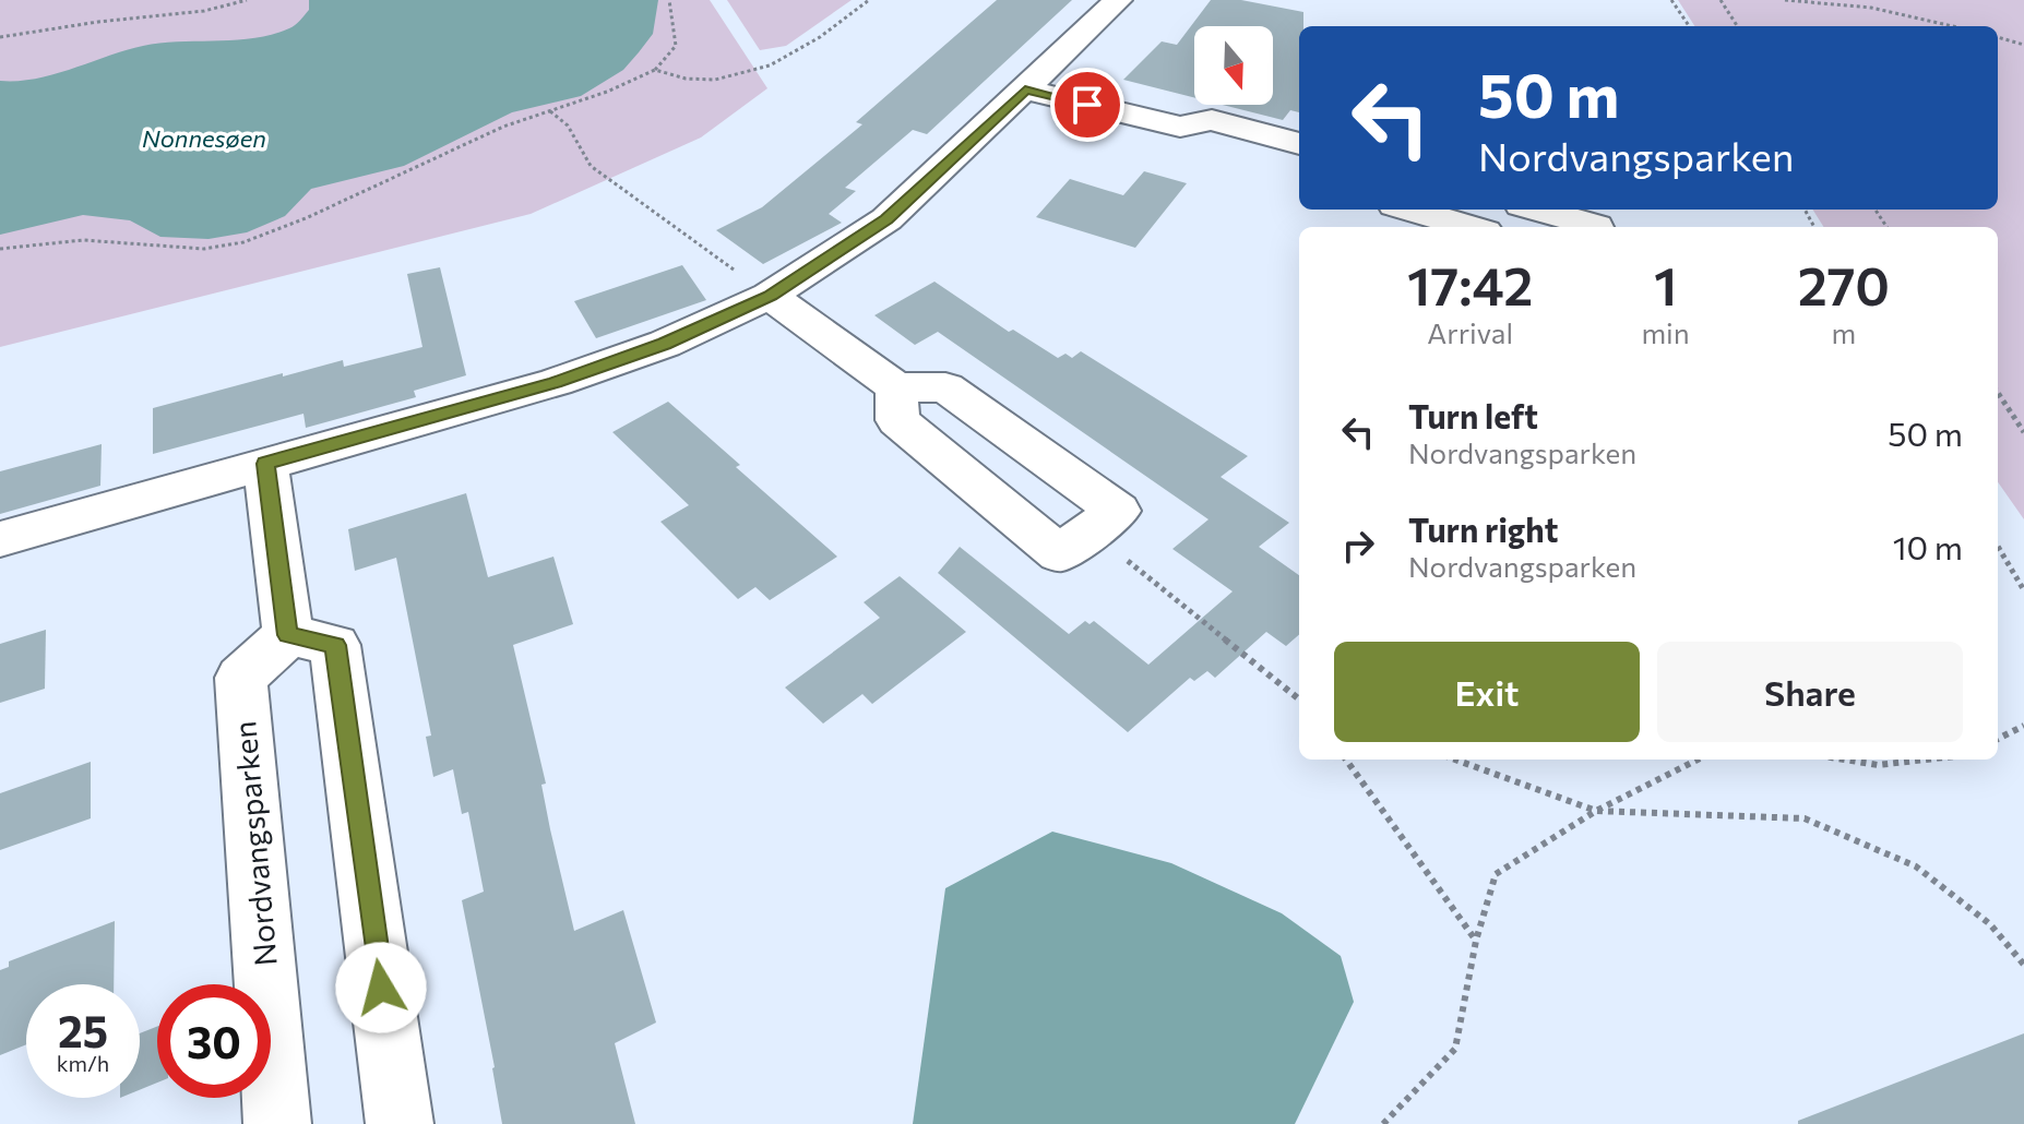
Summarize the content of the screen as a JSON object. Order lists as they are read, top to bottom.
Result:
{
  "streets": {
    "street": ["Nordvangsparken"]
  },
  "water": ["Nonnesøen"],
  "north": "bottom",
  "page": {
    "turn": ["50 m", "Nordvangsparken"],
    "eta": [
      "17:42",
      "Arrival",
      "1",
      "min",
      "270",
      "m"
    ],
    "list": [
      {
        "name": "Turn left",
        "note": "Nordvangsparken",
        "value": "50 m"
      },
      {
        "name": "Turn right",
        "note": "Nordvangsparken",
        "value": "10 m"
      }
    ],
    "buttons": ["Exit", "Share"],
    "speed": "25 km/h",
    "limit": "30"
  }
}
